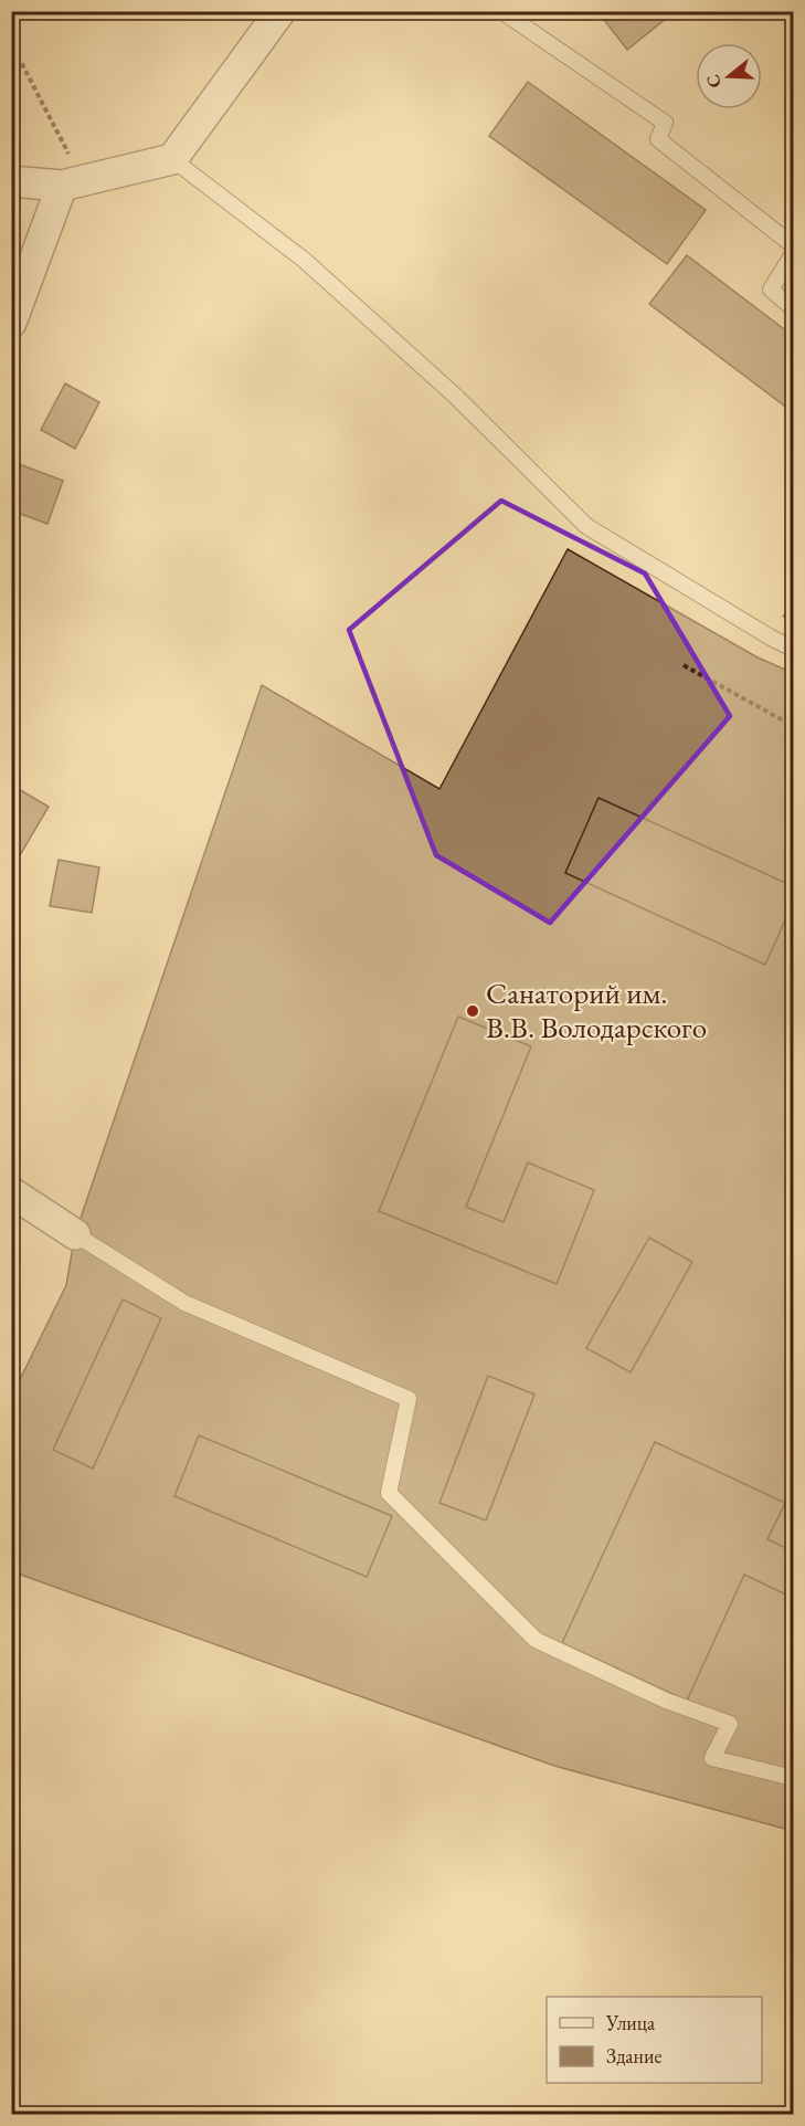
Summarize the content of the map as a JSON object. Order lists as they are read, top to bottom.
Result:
{
  "places": ["Санаторий им. В.В. Володарского"],
  "legend": ["Улица", "Здание"],
  "north": "left"
}
